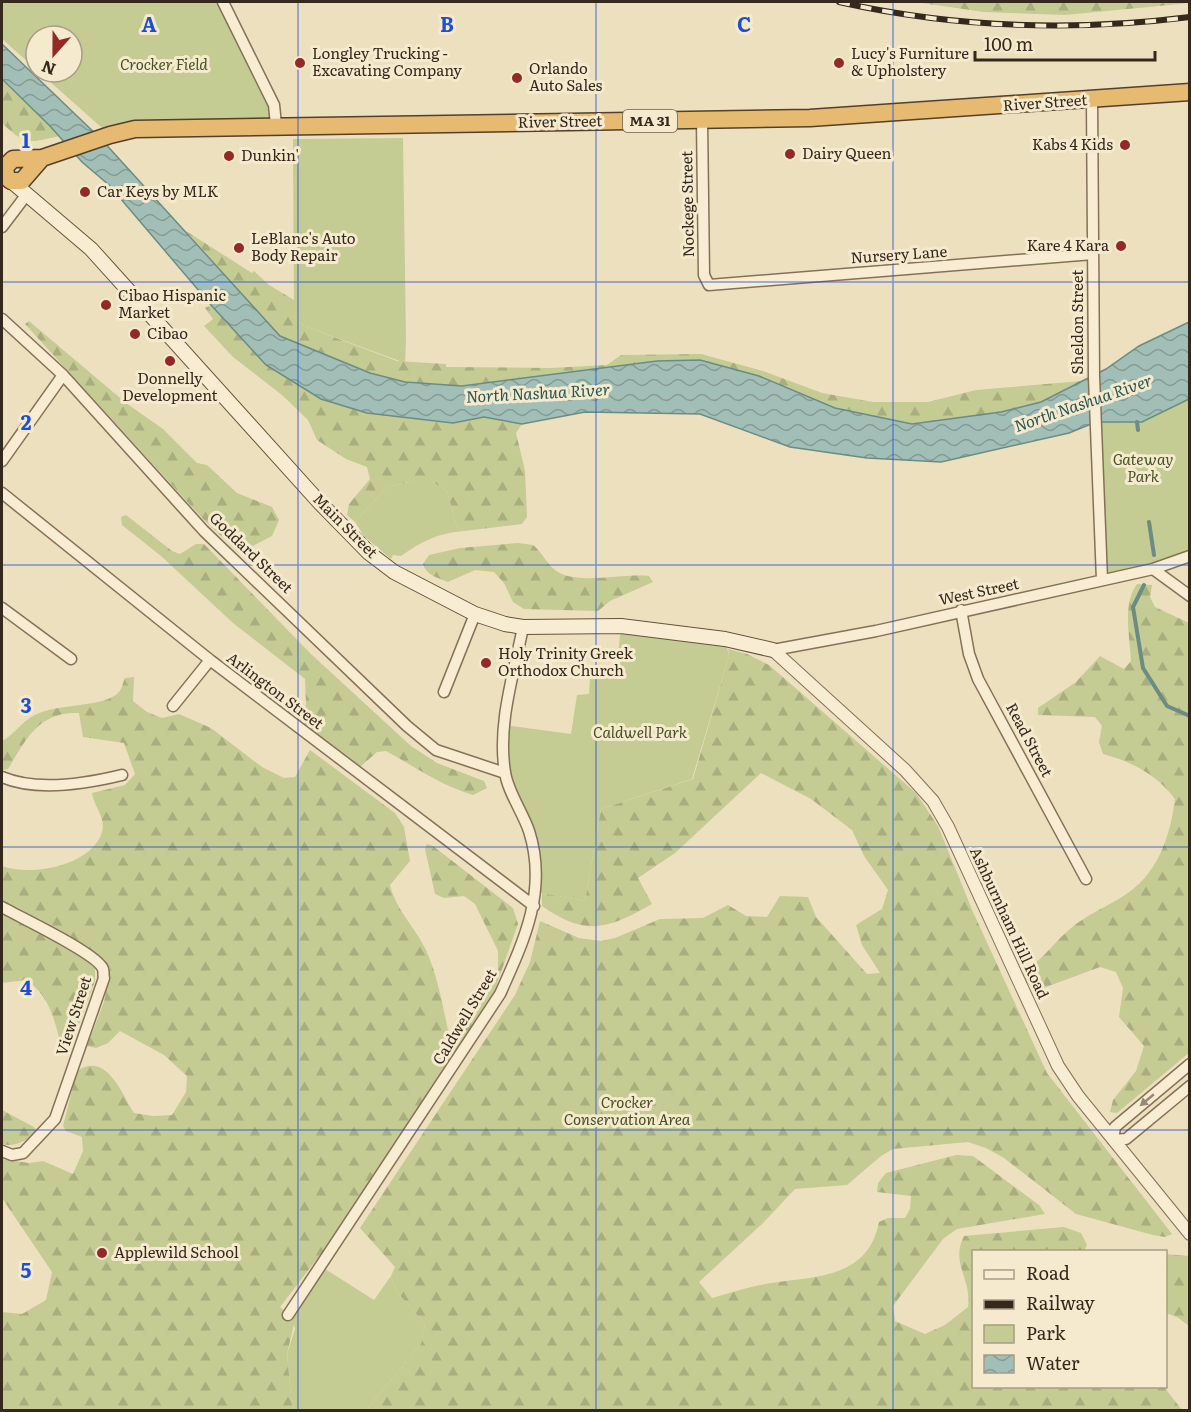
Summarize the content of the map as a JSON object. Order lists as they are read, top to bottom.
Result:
{
  "streets": {
    "highway": ["River Street", "MA 31"],
    "main road": ["Main Street"],
    "street": [
      "Nockege Street",
      "Nursery Lane",
      "Sheldon Street",
      "Goddard Street",
      "West Street",
      "Arlington Street",
      "Read Street",
      "Ashburnham Hill Road",
      "View Street",
      "Caldwell Street"
    ]
  },
  "crossings": [
    ["River Street", "Nockege Street"],
    ["River Street", "Sheldon Street"],
    ["River Street", "Main Street"],
    ["Nockege Street", "Nursery Lane"],
    ["Nursery Lane", "Sheldon Street"],
    ["Sheldon Street", "West Street"],
    ["Main Street", "West Street"],
    ["Main Street", "Ashburnham Hill Road"],
    ["Main Street", "Caldwell Street"],
    ["Goddard Street", "Caldwell Street"],
    ["West Street", "Read Street"],
    ["West Street", "Ashburnham Hill Road"],
    ["Arlington Street", "Caldwell Street"]
  ],
  "water": ["North Nashua River"],
  "parks": [
    "Crocker Field",
    "Gateway Park",
    "Caldwell Park",
    "Crocker Conservation Area"
  ],
  "places": [
    "Longley Trucking - Excavating Company",
    "Lucy's Furniture & Upholstery",
    "Orlando Auto Sales",
    "Kabs 4 Kids",
    "Dairy Queen",
    "Dunkin'",
    "Car Keys by MLK",
    "Kare 4 Kara",
    "LeBlanc's Auto Body Repair",
    "Cibao Hispanic Market",
    "Cibao",
    "Donnelly Development",
    "Holy Trinity Greek Orthodox Church",
    "Applewild School"
  ],
  "legend": [
    "Road",
    "Railway",
    "Park",
    "Water"
  ],
  "scale_bar": "100 m",
  "north": "bottom",
  "grid": {
    "columns": ["A", "B", "C"],
    "rows": [
      "1",
      "2",
      "3",
      "4",
      "5"
    ]
  }
}
